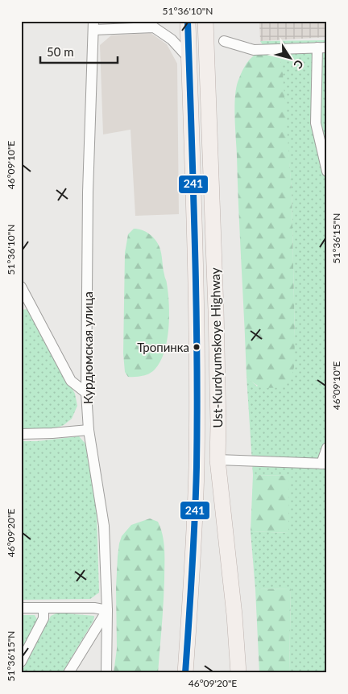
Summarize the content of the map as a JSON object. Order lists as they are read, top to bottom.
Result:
{
  "streets": {
    "main road": ["Ust-Kurdyumskoye Highway"],
    "street": ["Курдюмская улица"]
  },
  "places": ["Тропинка"],
  "lines": ["transit line 241"],
  "scale_bar": "50 m",
  "north": "bottom right",
  "coordinates": [
    "51°36'10\"N",
    "46°09'10\"E",
    "51°36'15\"N",
    "46°09'20\"E"
  ]
}
